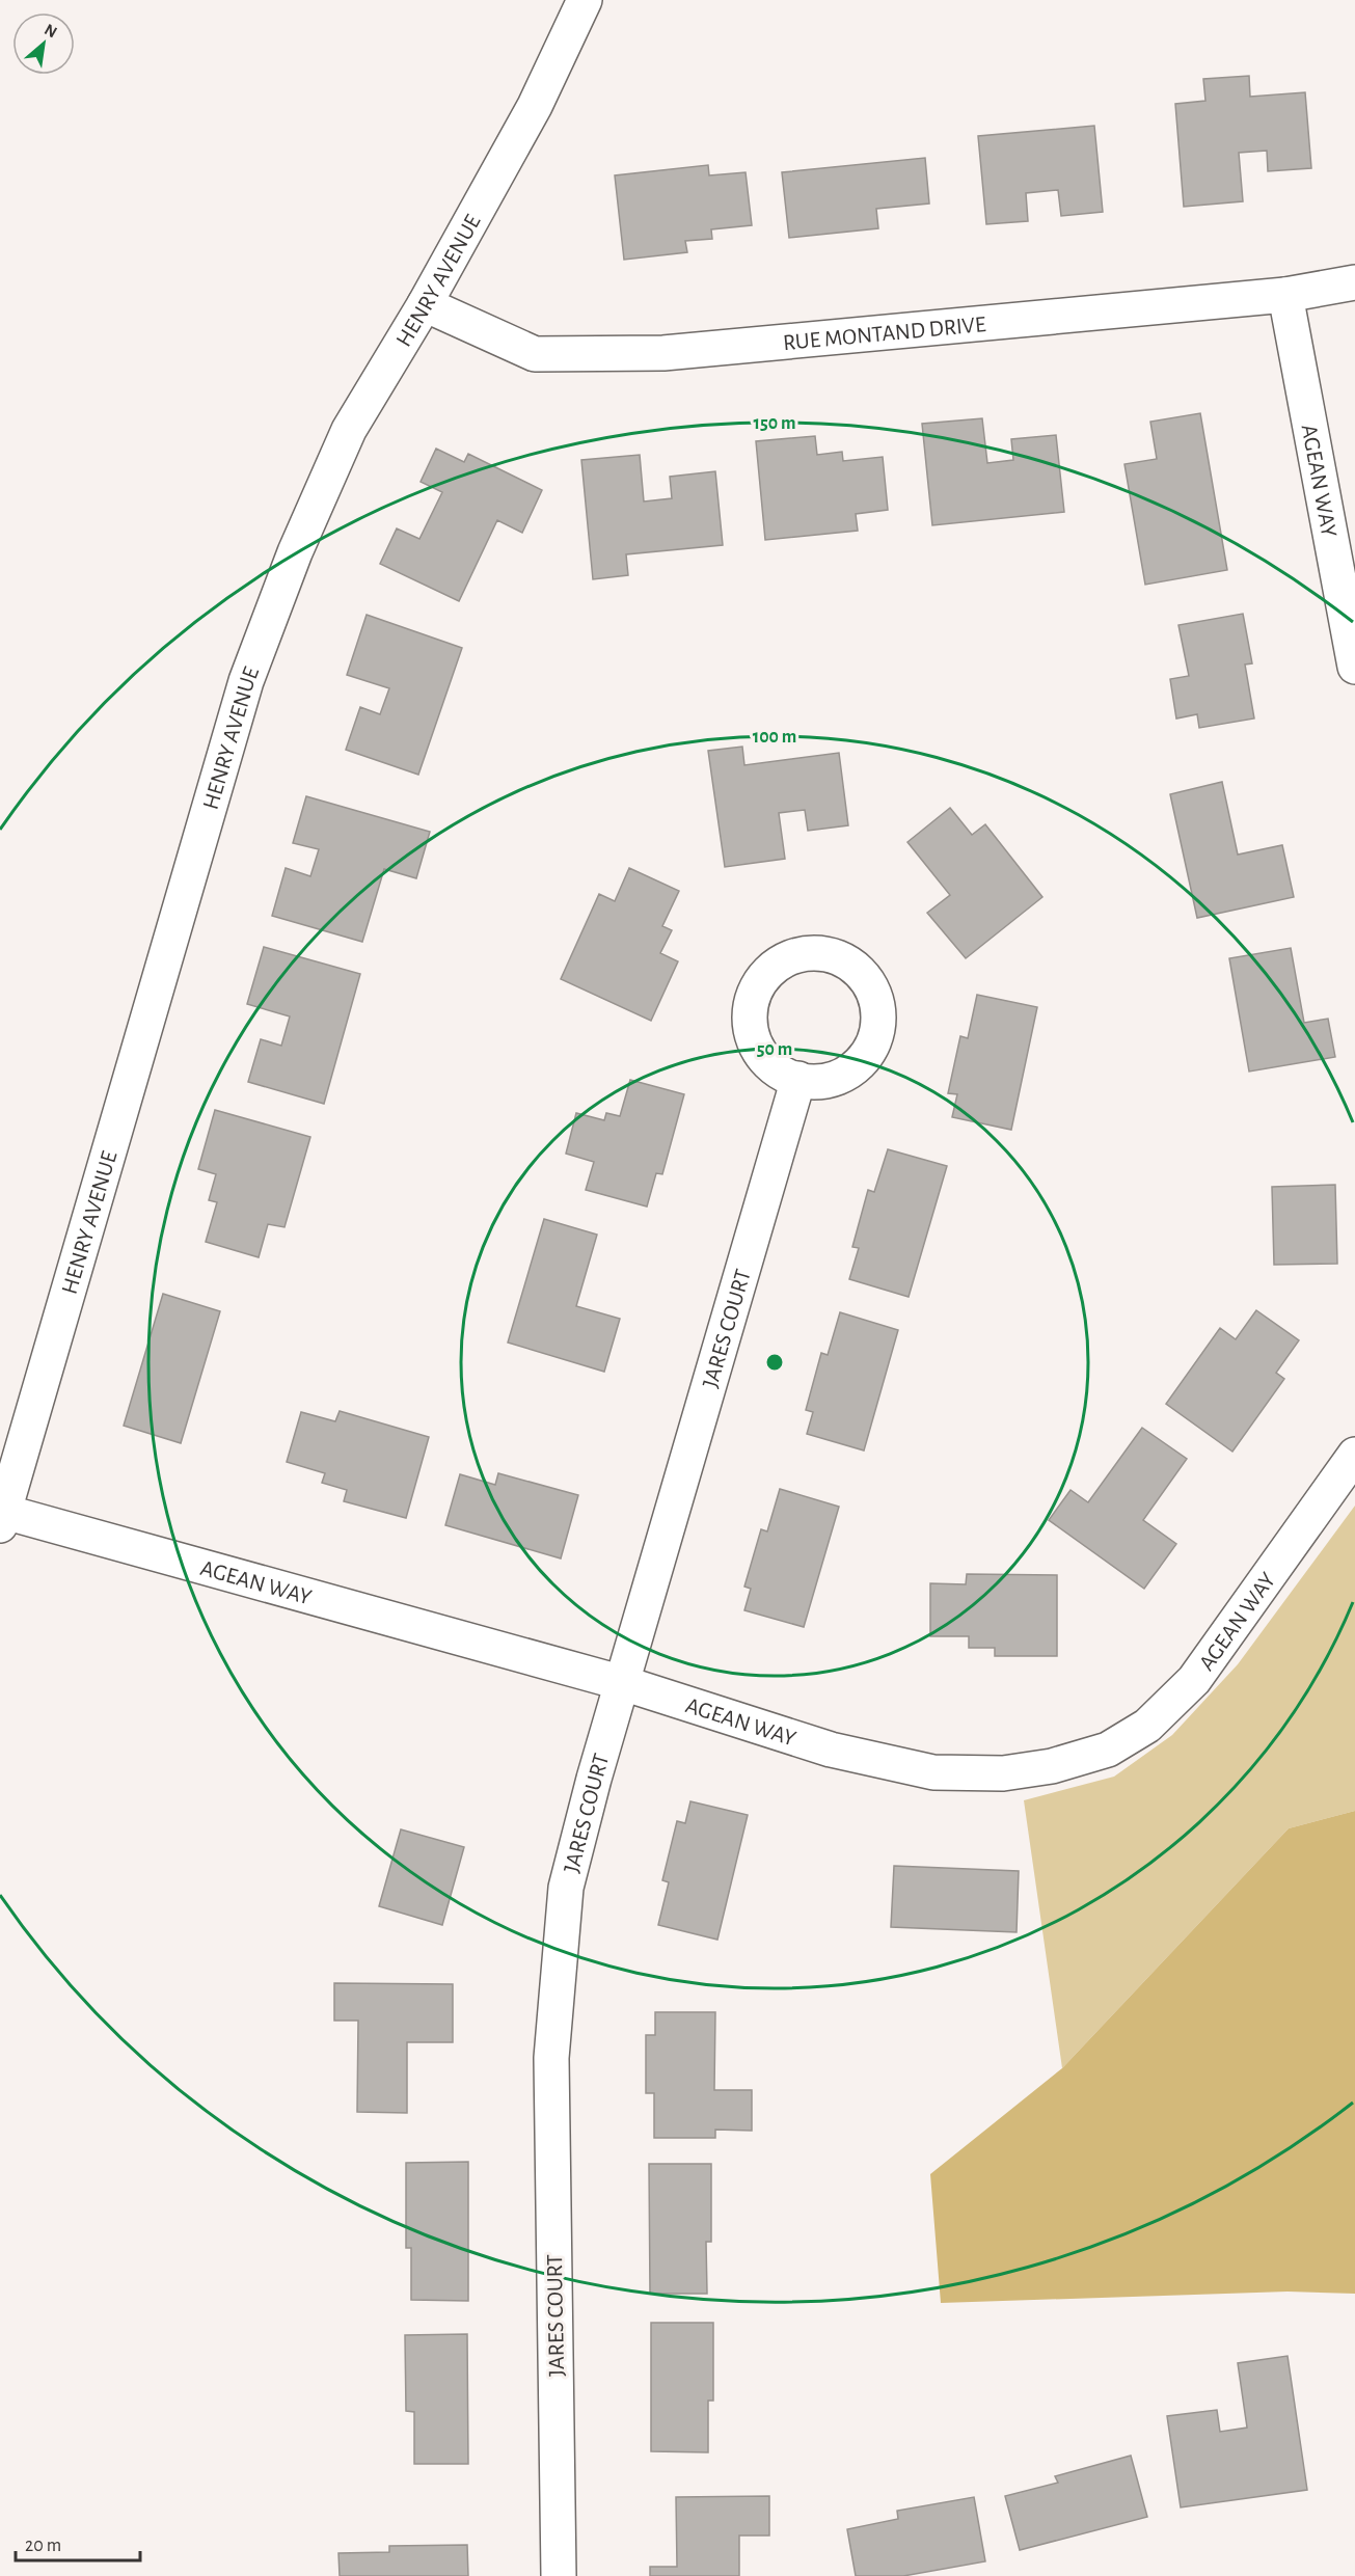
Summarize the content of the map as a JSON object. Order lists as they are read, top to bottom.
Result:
{
  "streets": {
    "street": [
      "HENRY AVENUE",
      "RUE MONTAND DRIVE",
      "AGEAN WAY",
      "JARES COURT"
    ]
  },
  "crossings": [
    ["HENRY AVENUE", "RUE MONTAND DRIVE"],
    ["HENRY AVENUE", "AGEAN WAY"],
    ["RUE MONTAND DRIVE", "AGEAN WAY"],
    ["AGEAN WAY", "JARES COURT"]
  ],
  "scale_bar": "20 m",
  "north": "top right",
  "rings": ["150 m", "100 m", "50 m"]
}
